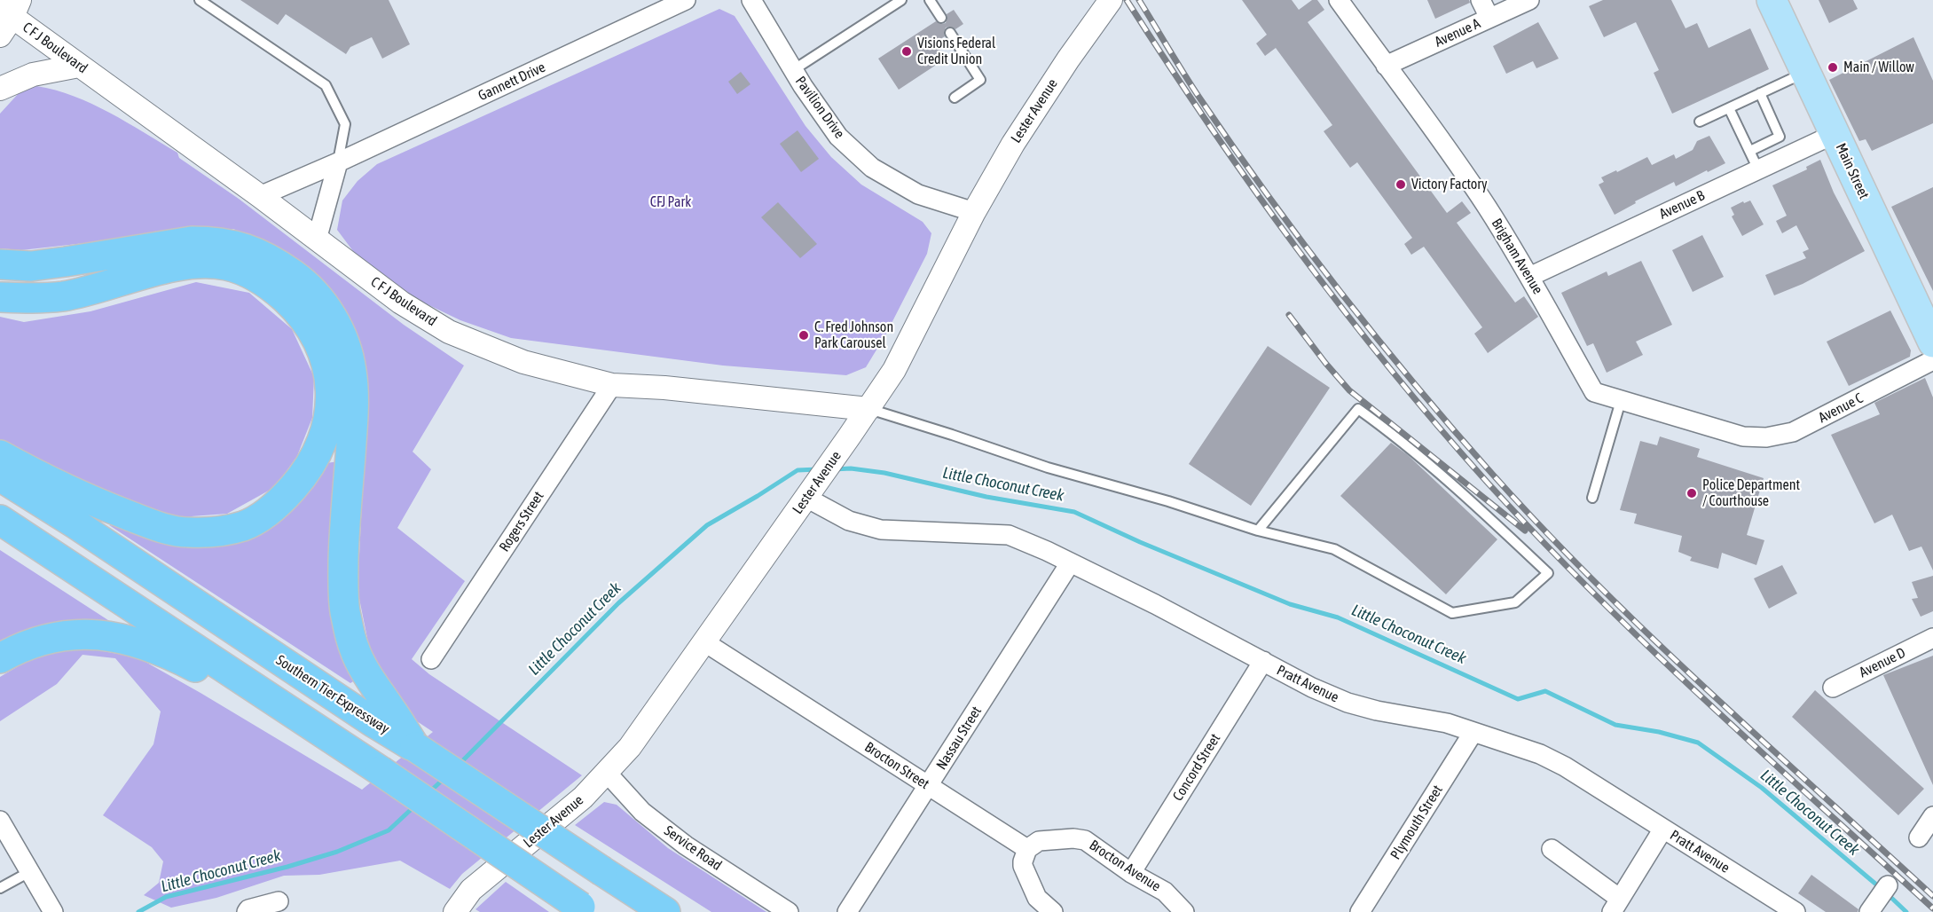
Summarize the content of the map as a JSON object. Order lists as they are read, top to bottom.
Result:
{
  "streets": {
    "highway": ["Southern Tier Expressway"],
    "main road": ["Main Street"],
    "street": [
      "Avenue A",
      "C F J Boulevard",
      "Gannett Drive",
      "Pavilion Drive",
      "Lester Avenue",
      "Avenue B",
      "Brigham Avenue",
      "Avenue C",
      "Rogers Street",
      "Avenue D",
      "Pratt Avenue",
      "Nassau Street",
      "Brocton Street",
      "Concord Street",
      "Plymouth Street",
      "Service Road",
      "Brocton Avenue"
    ]
  },
  "crossings": [
    ["Avenue A", "Brigham Avenue"],
    ["C F J Boulevard", "Gannett Drive"],
    ["C F J Boulevard", "Lester Avenue"],
    ["C F J Boulevard", "Rogers Street"],
    ["Pavilion Drive", "Lester Avenue"],
    ["Lester Avenue", "Pratt Avenue"],
    ["Lester Avenue", "Brocton Street"],
    ["Lester Avenue", "Service Road"],
    ["Main Street", "Avenue B"],
    ["Avenue B", "Brigham Avenue"],
    ["Brigham Avenue", "Avenue C"],
    ["Pratt Avenue", "Nassau Street"],
    ["Pratt Avenue", "Concord Street"],
    ["Pratt Avenue", "Plymouth Street"],
    ["Nassau Street", "Brocton Street"],
    ["Brocton Street", "Brocton Avenue"],
    ["Concord Street", "Brocton Avenue"]
  ],
  "water": ["Little Choconut Creek"],
  "parks": ["CFJ Park"],
  "places": [
    "Visions Federal Credit Union",
    "Main / Willow",
    "Victory Factory",
    "C. Fred Johnson Park Carousel",
    "Police Department / Courthouse"
  ]
}
